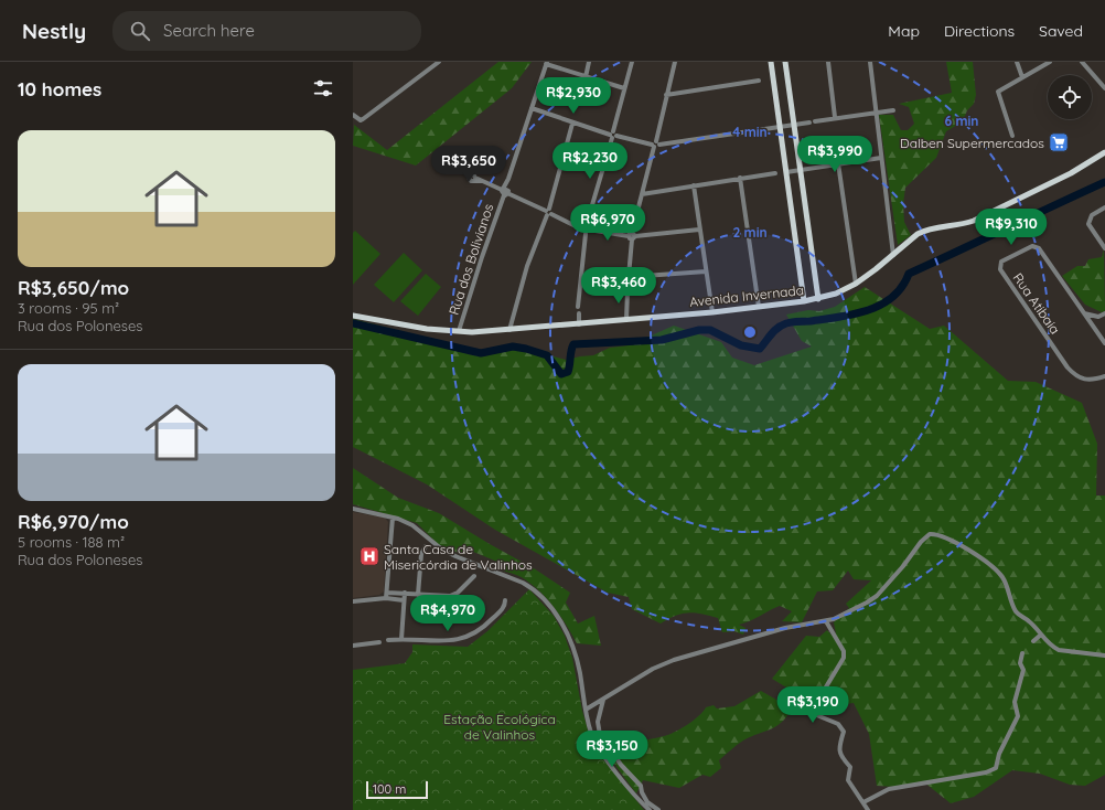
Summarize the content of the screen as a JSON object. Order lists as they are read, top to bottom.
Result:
{
  "streets": {
    "main road": ["Avenida Invernada"],
    "street": ["Rua dos Bolivianos", "Rua Atibaia"]
  },
  "crossings": [
    ["Rua dos Bolivianos", "Avenida Invernada"]
  ],
  "parks": ["Estação Ecológica de Valinhos"],
  "places": {
    "supermarket": ["Dalben Supermercados"],
    "hospital": ["Santa Casa de Misericórdia de Valinhos"]
  },
  "scale_bar": "100 m",
  "page": {
    "header": "Nestly",
    "search": "Search here",
    "nav": ["Map", "Directions", "Saved"],
    "heading": "10 homes",
    "price": [
      "R$2,930",
      "R$3,990",
      "R$2,230",
      "R$3,650",
      "R$6,970",
      "R$9,310",
      "R$3,460",
      "R$4,970",
      "R$3,190",
      "R$3,150"
    ],
    "list": [
      {
        "name": "R$3,650/mo",
        "note": "3 rooms · 95 m² · Rua dos Poloneses"
      },
      {
        "name": "R$6,970/mo",
        "note": "5 rooms · 188 m² · Rua dos Poloneses"
      }
    ],
    "scale": "100 m"
  },
  "rings": ["6 min", "4 min", "2 min"]
}
